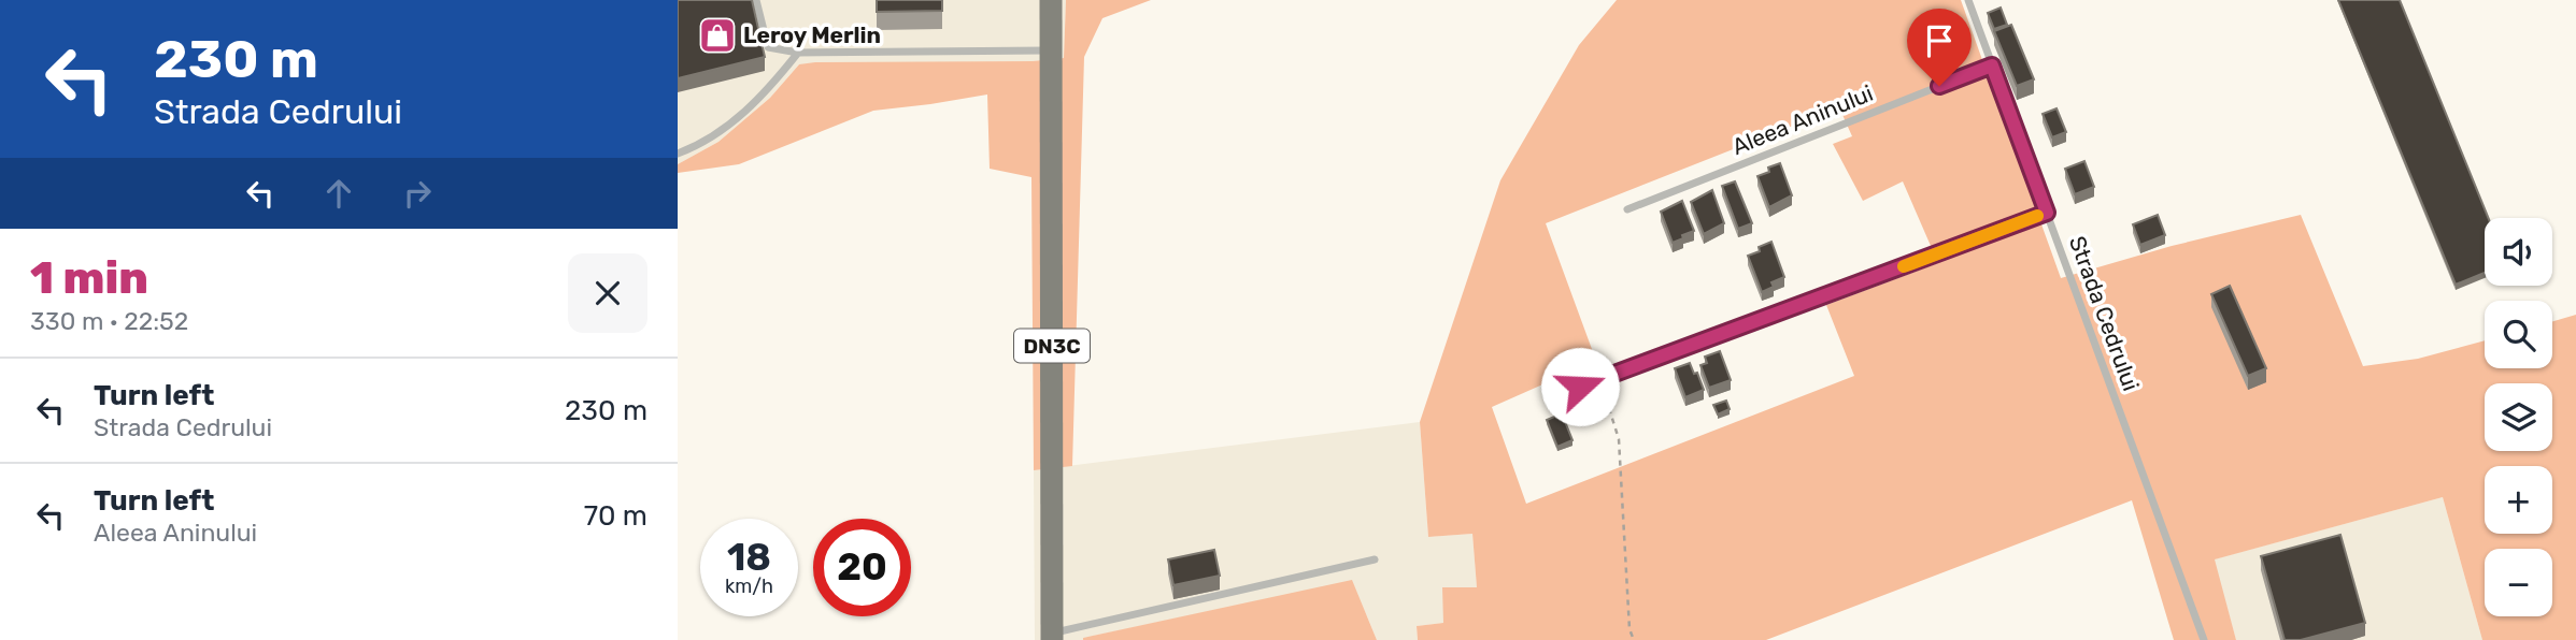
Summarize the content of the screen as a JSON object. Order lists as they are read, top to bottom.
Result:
{
  "streets": {
    "main road": ["DN3C"],
    "lane": ["Aleea Aninului", "Strada Cedrului"]
  },
  "crossings": [
    ["Aleea Aninului", "Strada Cedrului"]
  ],
  "places": {
    "shop": ["Leroy Merlin"]
  },
  "page": {
    "turn": ["230 m", "Strada Cedrului"],
    "map_buttons": ["+", "−"],
    "heading": ["1 min", "330 m · 22:52"],
    "list": [
      {
        "name": "Turn left",
        "note": "Strada Cedrului",
        "value": "230 m"
      },
      {
        "name": "Turn left",
        "note": "Aleea Aninului",
        "value": "70 m"
      }
    ],
    "speed": "18 km/h",
    "limit": "20"
  }
}
